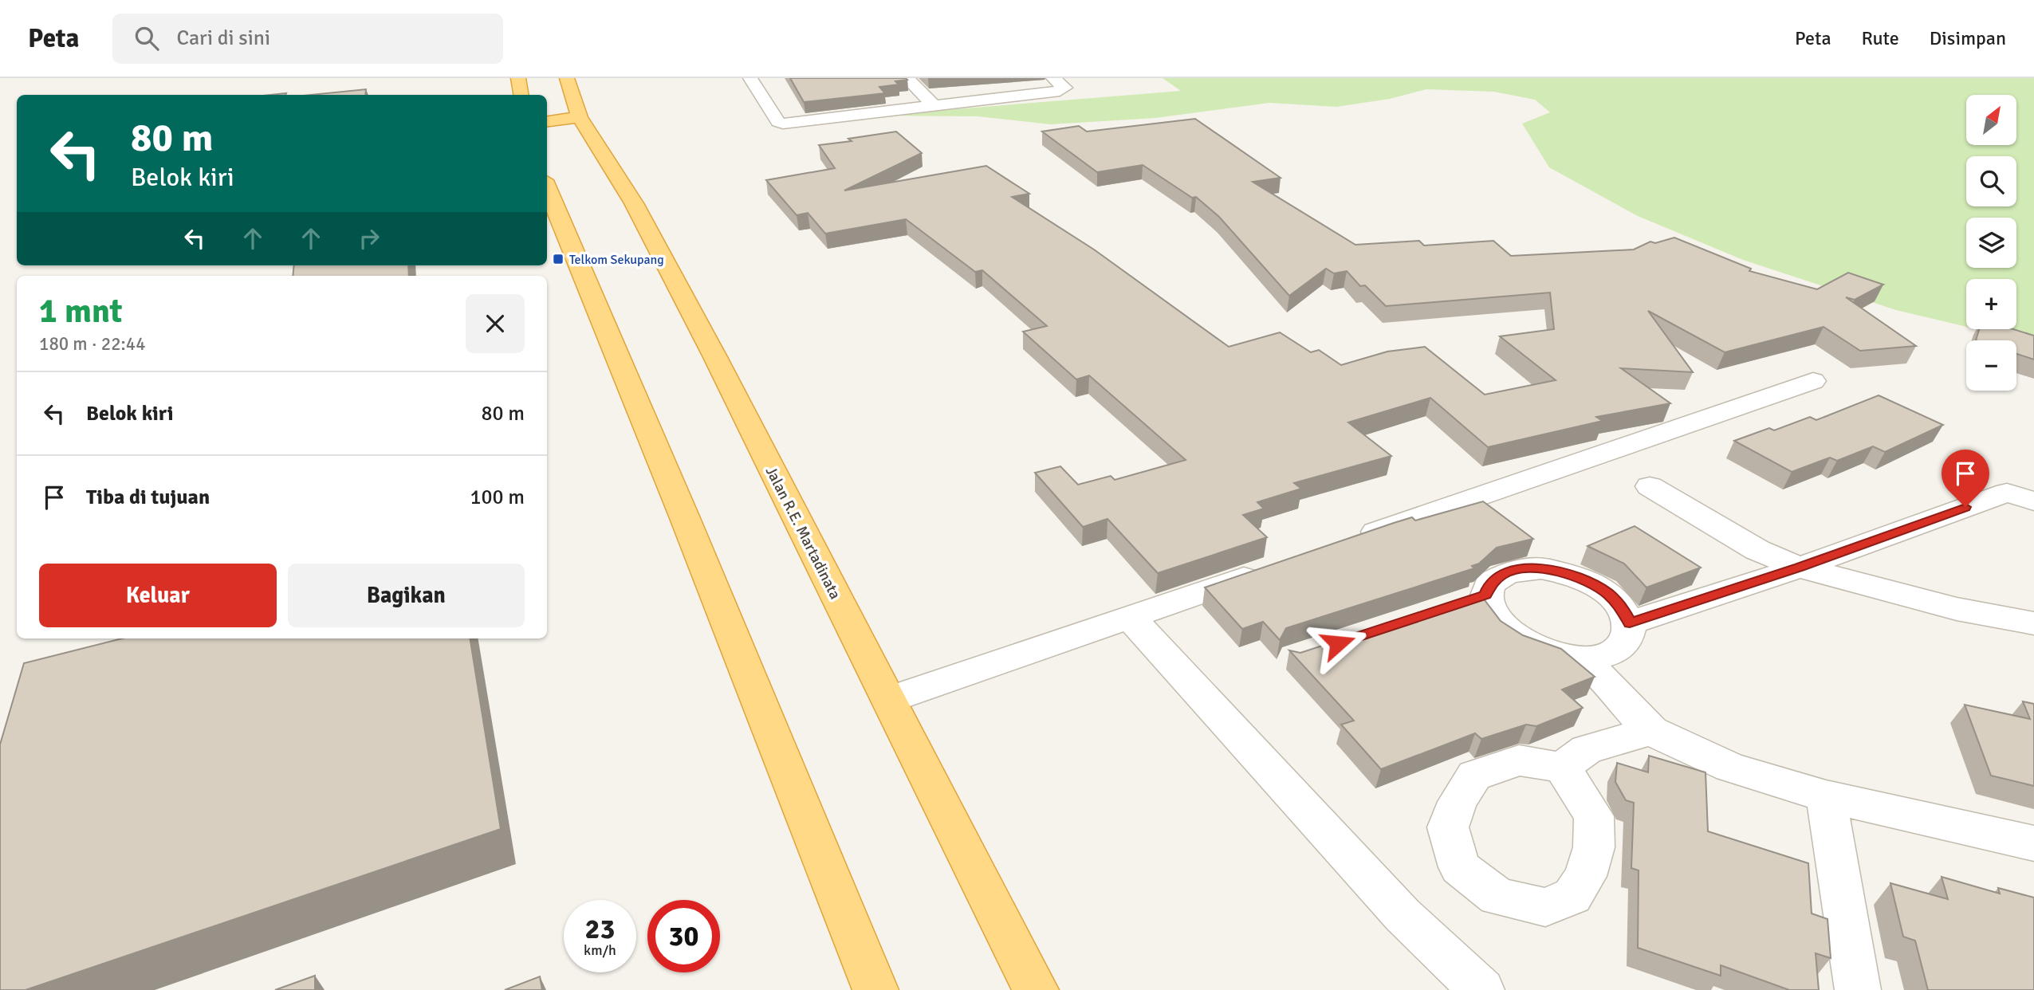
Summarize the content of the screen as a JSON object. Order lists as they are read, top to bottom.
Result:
{
  "streets": {
    "highway": ["Jalan R.E. Martadinata"]
  },
  "places": {
    "transit": ["Telkom Sekupang"]
  },
  "north": "top right",
  "page": {
    "header": "Peta",
    "search": "Cari di sini",
    "nav": ["Peta", "Rute", "Disimpan"],
    "map_buttons": ["+", "−"],
    "turn": ["80 m", "Belok kiri"],
    "heading": ["1 mnt", "180 m · 22:44"],
    "list": [
      {
        "name": "Belok kiri",
        "value": "80 m"
      },
      {
        "name": "Tiba di tujuan",
        "value": "100 m"
      }
    ],
    "buttons": ["Keluar", "Bagikan"],
    "speed": "23 km/h",
    "limit": "30"
  }
}
